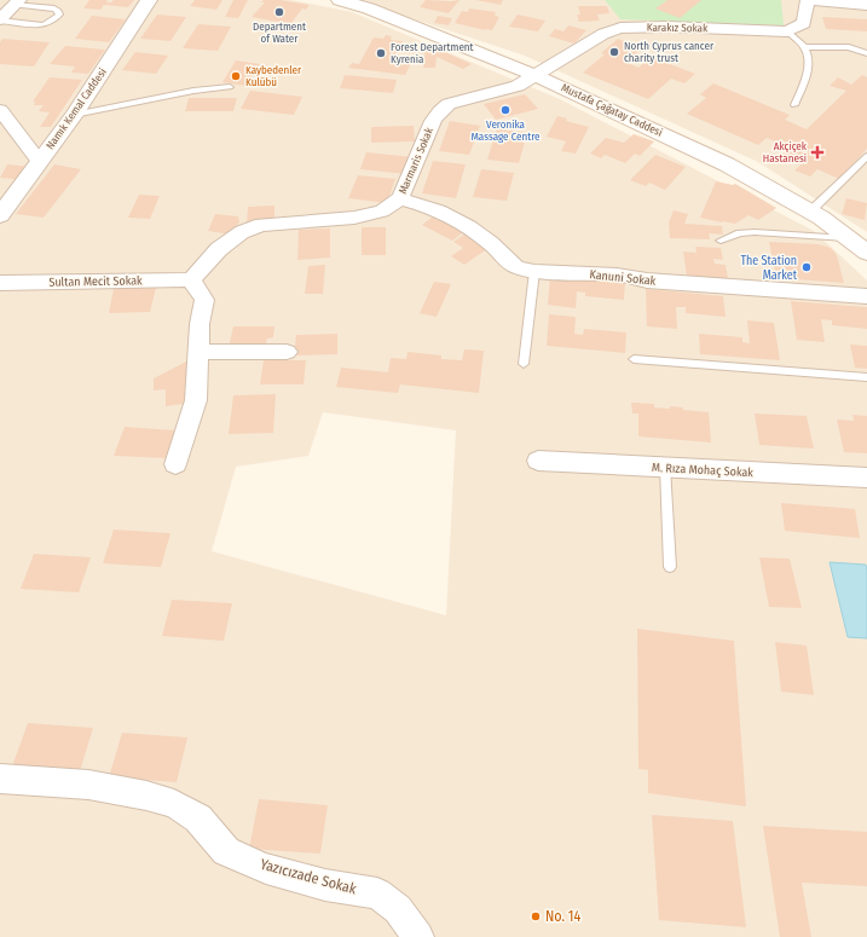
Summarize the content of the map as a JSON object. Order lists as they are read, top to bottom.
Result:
{
  "streets": {
    "main road": ["Namık Kemal Caddesi", "Mustafa Çağatay Caddesi"],
    "street": [
      "Karakız Sokak",
      "Marmaris Sokak",
      "Kanuni Sokak",
      "Sultan Mecit Sokak",
      "M. Rıza Mohaç Sokak",
      "Yazıcızade Sokak"
    ]
  },
  "crossings": [
    ["Karakız Sokak", "Mustafa Çağatay Caddesi"],
    ["Karakız Sokak", "Marmaris Sokak"],
    ["Mustafa Çağatay Caddesi", "Marmaris Sokak"],
    ["Marmaris Sokak", "Kanuni Sokak"],
    ["Marmaris Sokak", "Sultan Mecit Sokak"]
  ],
  "places": {
    "other": [
      "Department of Water",
      "North Cyprus cancer charity trust",
      "Forest Department Kyrenia",
      "Kaybedenler Kulübü",
      "Veronika Massage Centre",
      "The Station Market",
      "No. 14"
    ],
    "health": ["Akçiçek Hastanesi"]
  }
}
